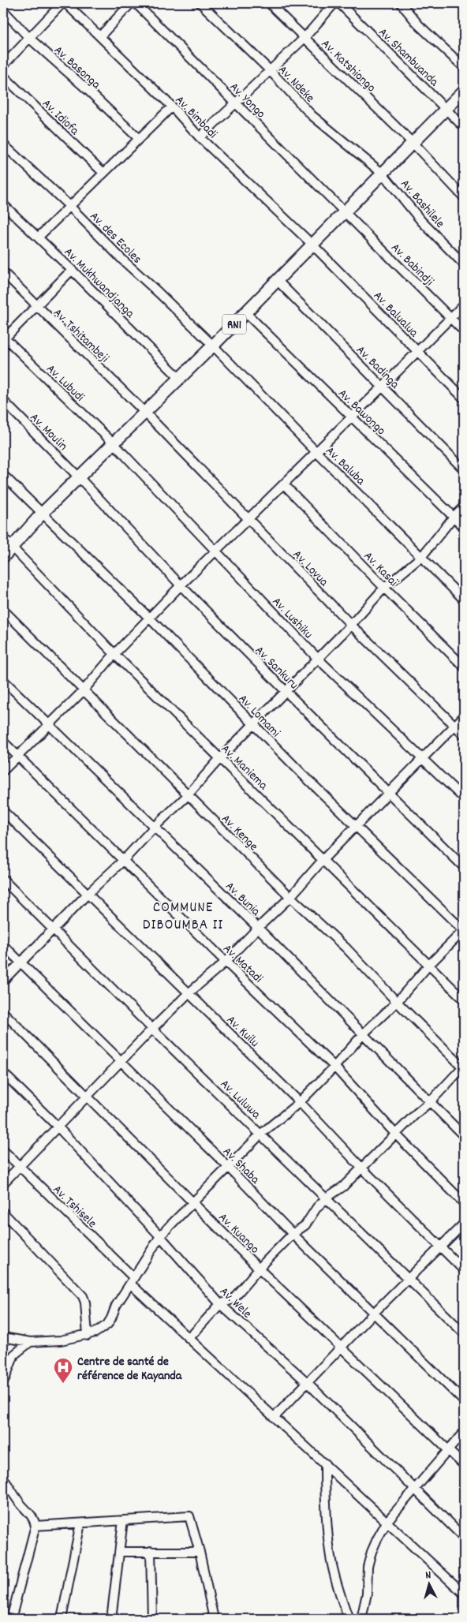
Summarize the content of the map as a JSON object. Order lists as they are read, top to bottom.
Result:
{
  "streets": {
    "highway": ["RN1"],
    "street": [
      "Av. Shambuanda",
      "Av. Katshiongo",
      "Av. Basonga",
      "Av. Ndeke",
      "Av. Yongo",
      "Av. Idiofa",
      "Av. Bimbadi",
      "Av. Bashilele",
      "Av. des Ecoles",
      "Av. Babindji",
      "Av. Mukhwandjanga",
      "Av. Balualua",
      "Av. Tshitambeji",
      "Av. Badinga",
      "Av. Lubudi",
      "Av. Bawongo",
      "Av. Moulin",
      "Av. Baluba",
      "Av. Lovua",
      "Av. Kasaï",
      "Av. Lushiku",
      "Av. Sankuru",
      "Av. Lomami",
      "Av. Maniema",
      "Av. Kenge",
      "Av. Bunia",
      "Av. Matadi",
      "Av. Kuilu",
      "Av. Luluwa",
      "Av. Shaba",
      "Av. Tshisele",
      "Av. Kuango",
      "Av. Wele"
    ]
  },
  "crossings": [
    ["Av. Shambuanda", "RN1"],
    ["Av. Katshiongo", "RN1"],
    ["Av. Ndeke", "Av. Bashilele"],
    ["Av. Ndeke", "RN1"],
    ["Av. Yongo", "Av. Babindji"],
    ["Av. Yongo", "RN1"],
    ["Av. Bimbadi", "Av. Balualua"],
    ["Av. Bimbadi", "RN1"],
    ["Av. Bashilele", "RN1"],
    ["Av. des Ecoles", "RN1"],
    ["Av. des Ecoles", "Av. Baluba"],
    ["Av. Babindji", "RN1"],
    ["Av. Mukhwandjanga", "RN1"],
    ["Av. Balualua", "RN1"],
    ["RN1", "Av. Tshitambeji"],
    ["RN1", "Av. Badinga"],
    ["RN1", "Av. Lubudi"],
    ["RN1", "Av. Bawongo"],
    ["RN1", "Av. Moulin"],
    ["RN1", "Av. Baluba"],
    ["RN1", "Av. Lovua"],
    ["RN1", "Av. Lushiku"],
    ["RN1", "Av. Sankuru"],
    ["RN1", "Av. Lomami"],
    ["RN1", "Av. Maniema"],
    ["Av. Tshitambeji", "Av. Lovua"],
    ["Av. Lubudi", "Av. Lushiku"],
    ["Av. Moulin", "Av. Sankuru"]
  ],
  "districts": ["COMMUNE DIBOUMBA II"],
  "places": {
    "hospital": ["Centre de santé de référence de Kayanda"]
  },
  "north": "top"
}
